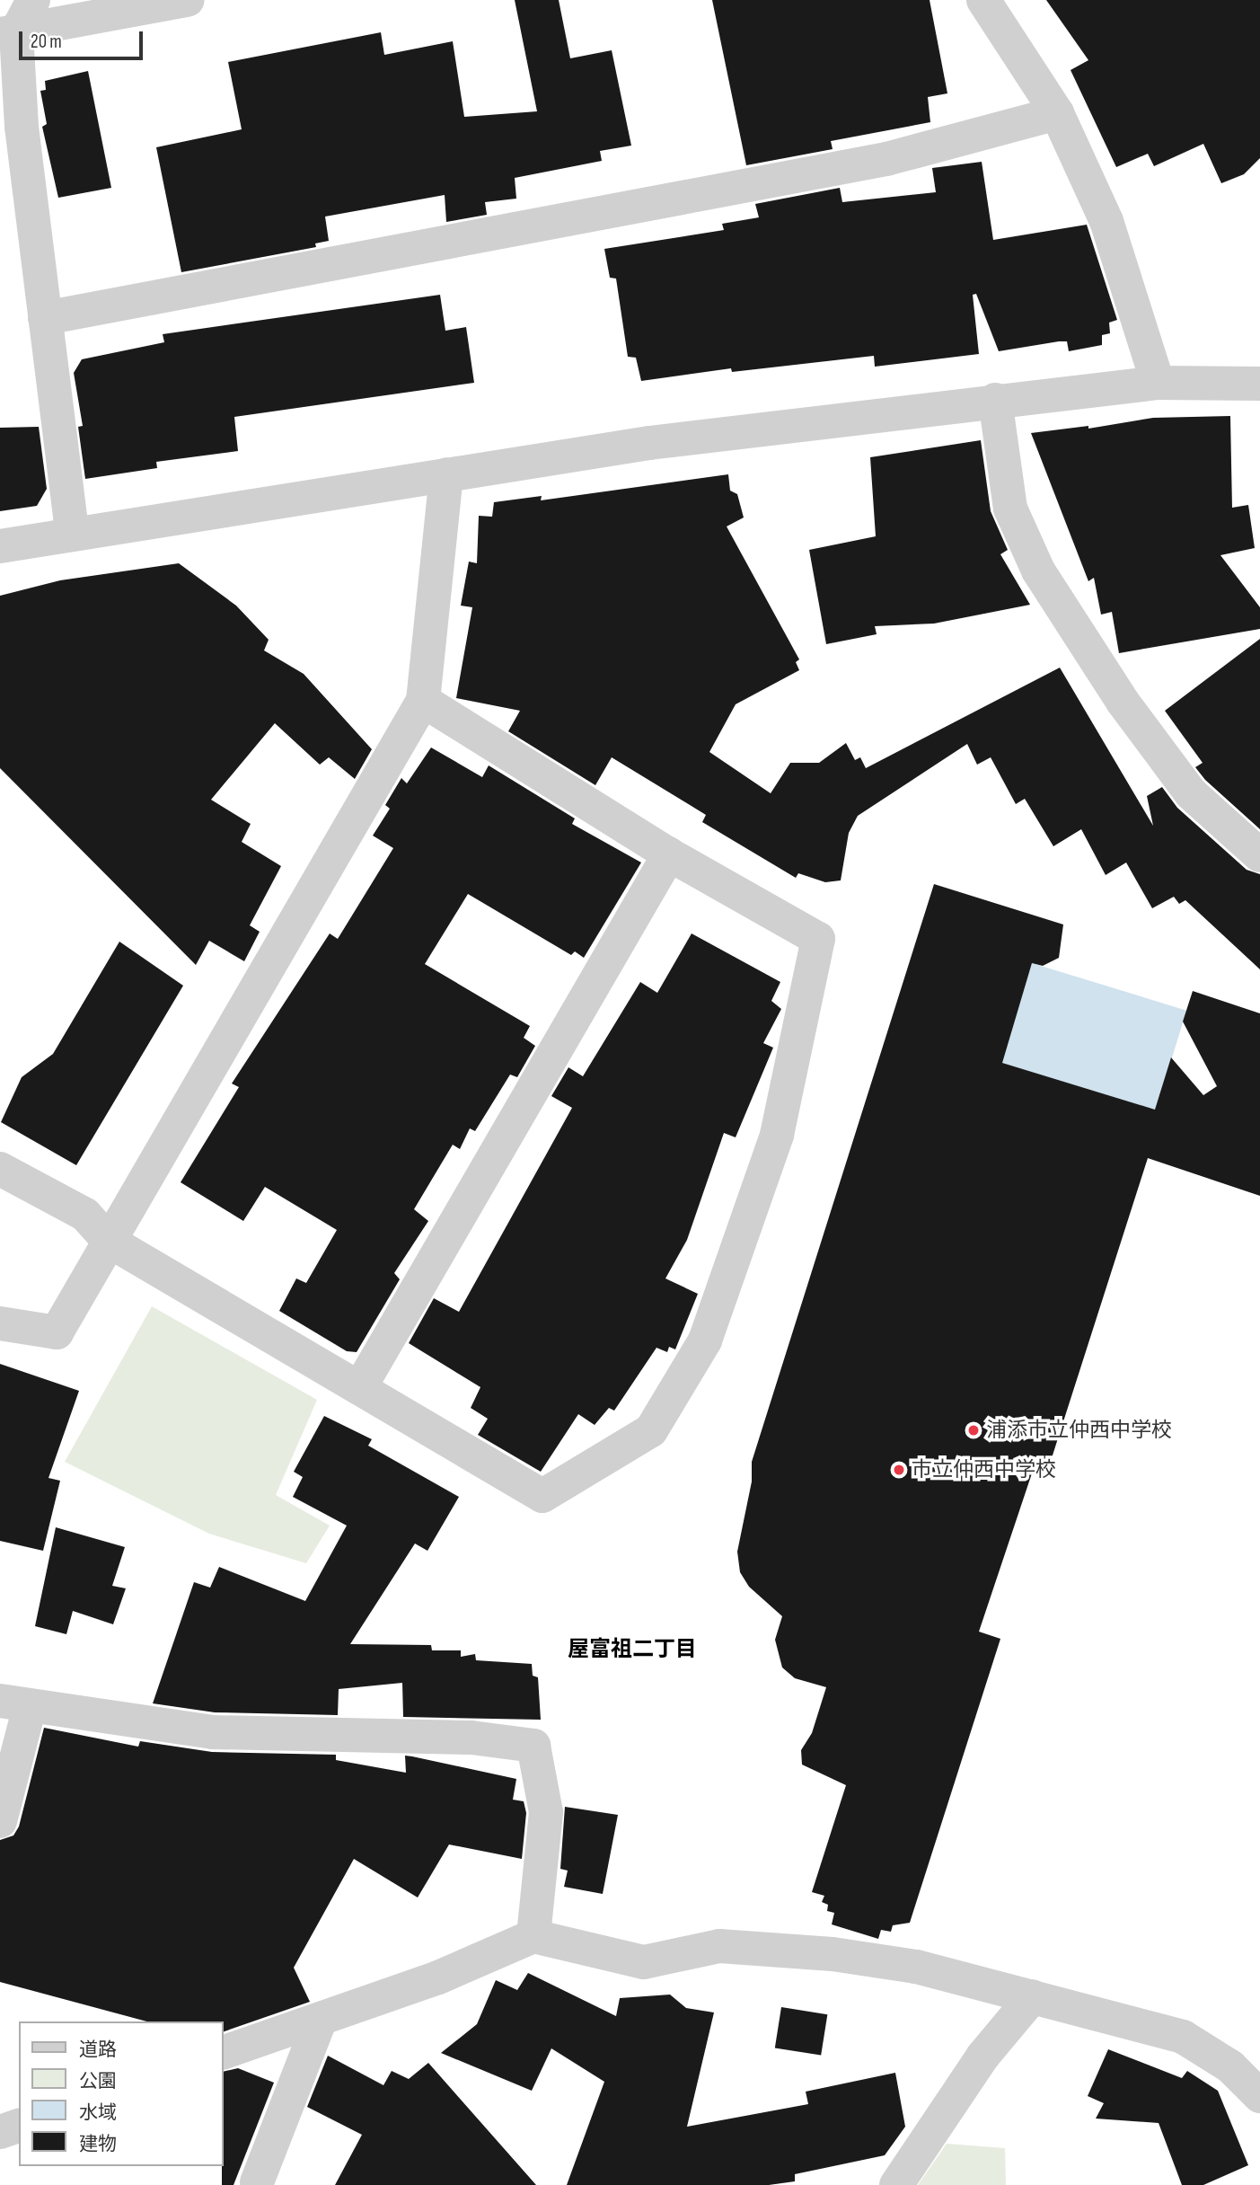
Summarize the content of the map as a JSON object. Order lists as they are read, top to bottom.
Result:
{
  "districts": ["屋富祖二丁目"],
  "places": ["浦添市立仲西中学校", "市立仲西中学校"],
  "legend": [
    "道路",
    "公園",
    "水域",
    "建物"
  ],
  "scale_bar": "20 m"
}
